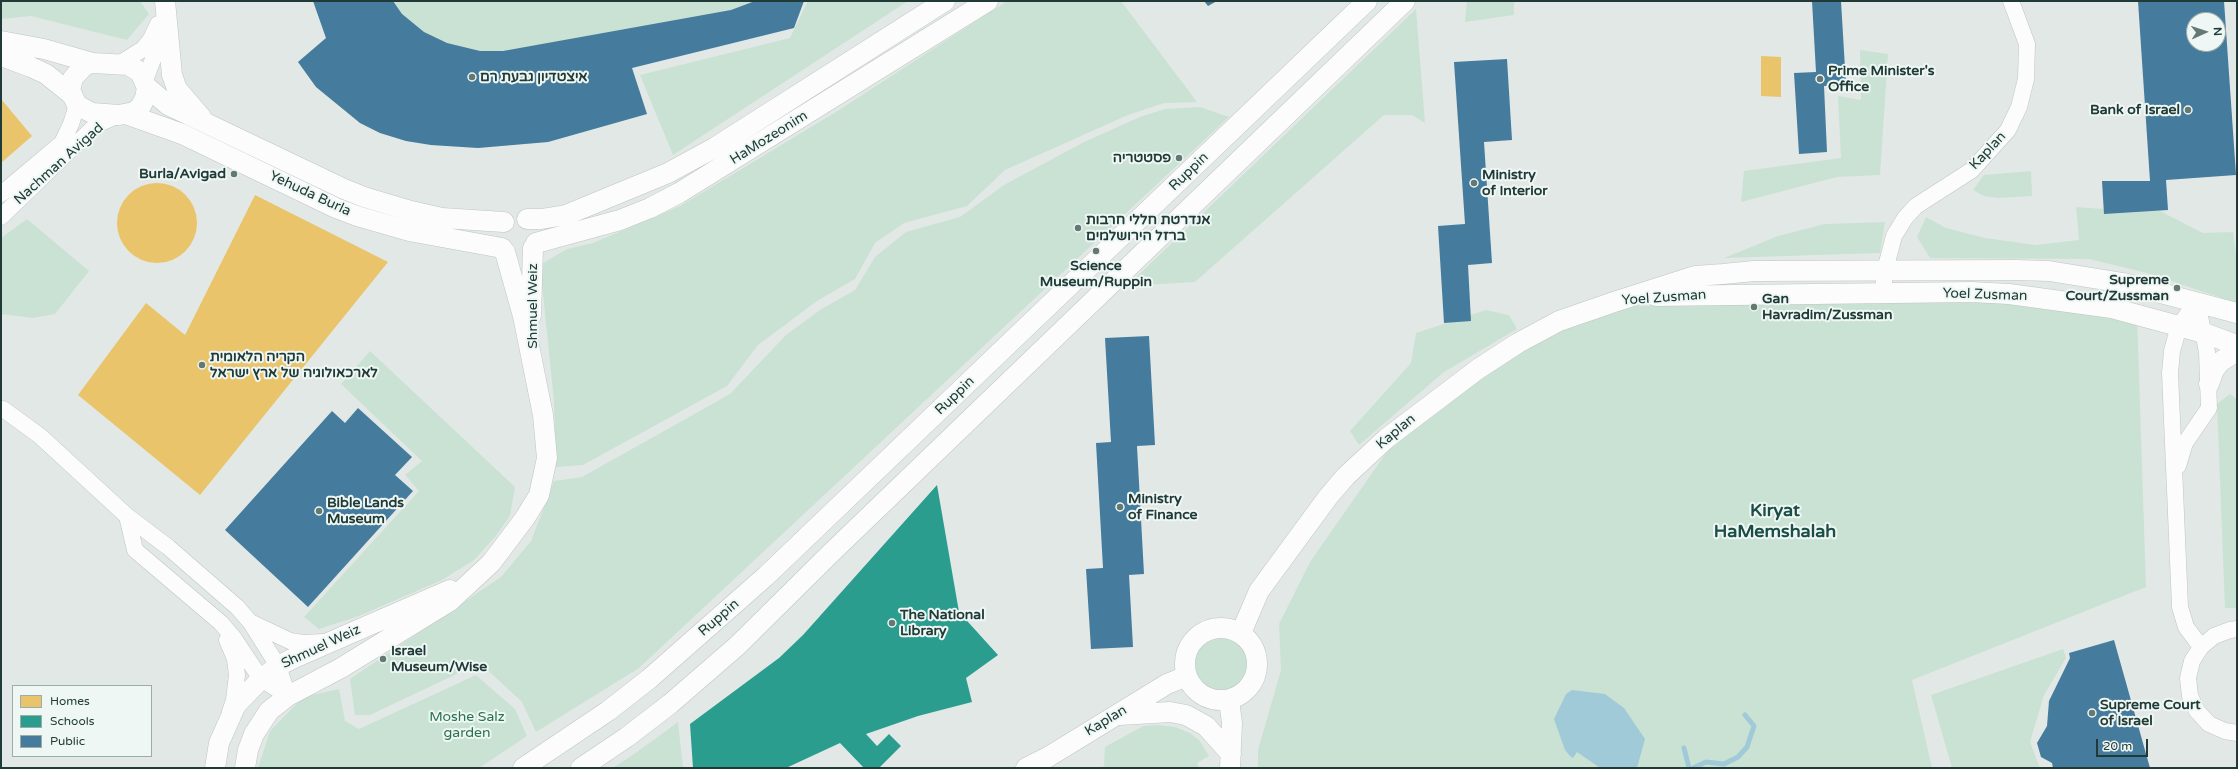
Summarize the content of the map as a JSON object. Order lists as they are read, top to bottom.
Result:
{
  "streets": {
    "street": [
      "HaMozeonim",
      "Kaplan",
      "Nachman Avigad",
      "Ruppin",
      "Yehuda Burla",
      "Yoel Zusman",
      "Shmuel Weiz"
    ]
  },
  "crossings": [
    ["HaMozeonim", "Yehuda Burla"],
    ["HaMozeonim", "Shmuel Weiz"],
    ["Kaplan", "Yoel Zusman"],
    ["Nachman Avigad", "Yehuda Burla"],
    ["Yehuda Burla", "Shmuel Weiz"]
  ],
  "districts": ["Kiryat HaMemshalah"],
  "parks": ["Moshe Salz garden"],
  "places": [
    "איצטדיון גבעת רם",
    "Prime Minister's Office",
    "Bank of Israel",
    "פסטטריה",
    "Burla/Avigad",
    "Ministry of Interior",
    "אנדרטת חללי חרבות ברזל הירושלמים",
    "Science Museum/Ruppin",
    "Supreme Court/Zussman",
    "Gan Havradim/Zussman",
    "הקריה הלאומית לארכאולוגיה של ארץ ישראל",
    "Ministry of Finance",
    "Bible Lands Museum",
    "The National Library",
    "Israel Museum/Wise",
    "Supreme Court of Israel"
  ],
  "legend": ["Homes", "Schools", "Public"],
  "scale_bar": "20 m",
  "north": "right"
}
